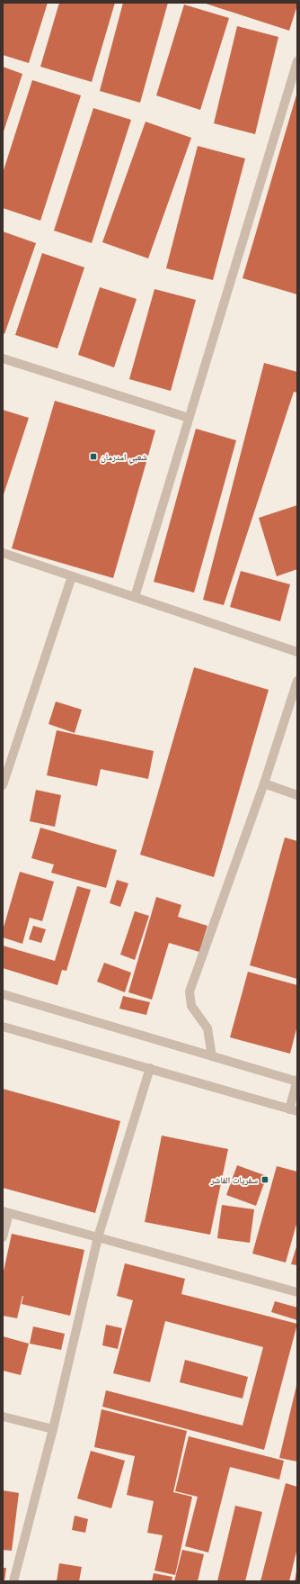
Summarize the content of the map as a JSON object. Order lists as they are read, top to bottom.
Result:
{
  "places": {
    "transit": ["شعبي امدرمان", "سفريات الفاشر"]
  }
}
